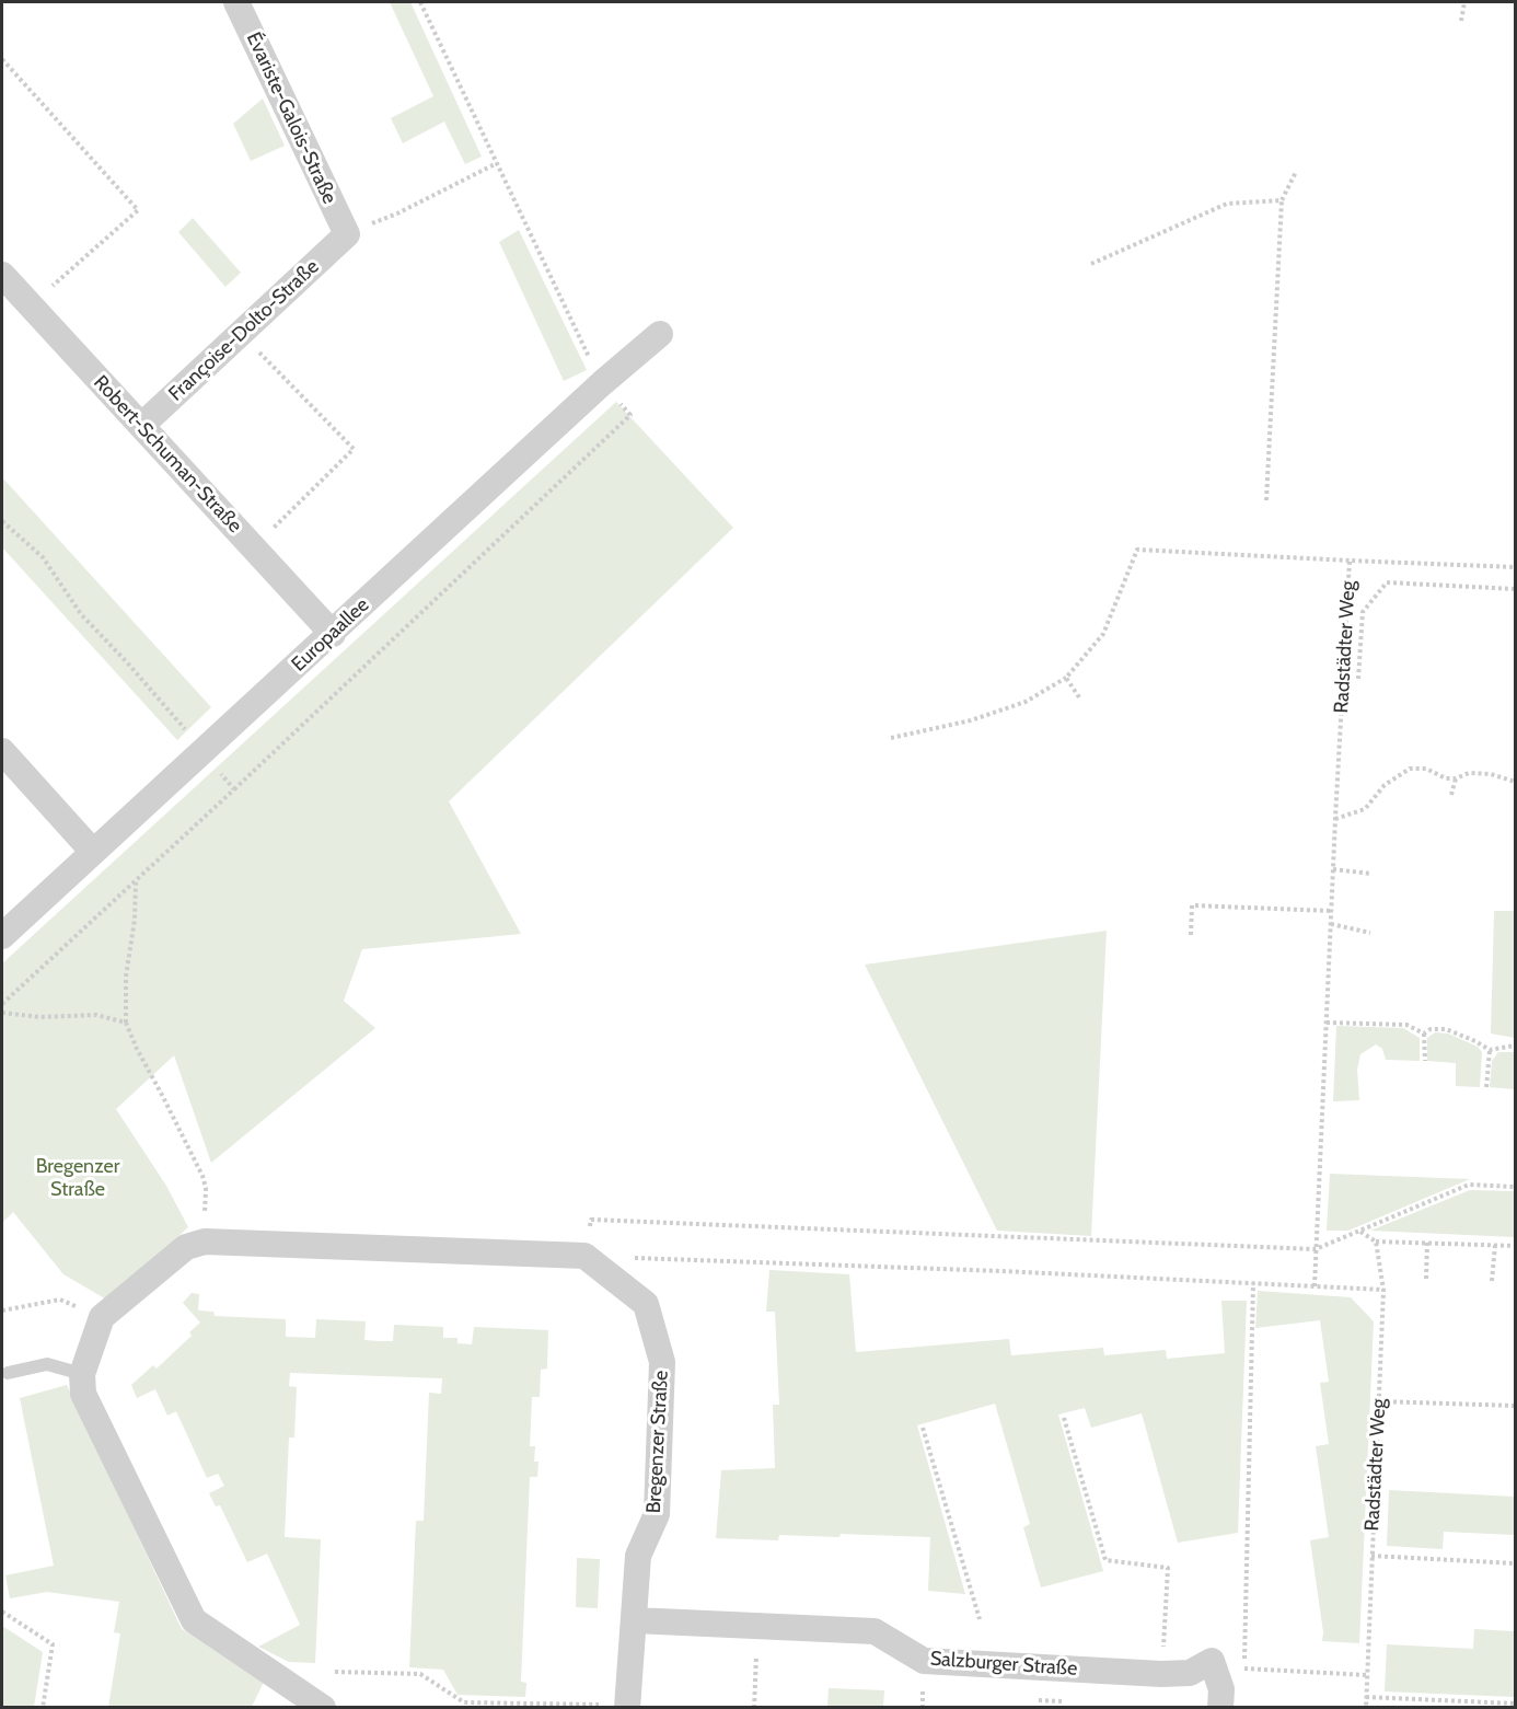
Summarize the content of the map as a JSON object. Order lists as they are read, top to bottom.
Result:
{
  "streets": {
    "street": [
      "Évariste-Galois-Straße",
      "Françoise-Dolto-Straße",
      "Robert-Schuman-Straße",
      "Europaallee",
      "Bregenzer Straße",
      "Salzburger Straße"
    ],
    "path": ["Radstädter Weg"]
  },
  "crossings": [
    ["Évariste-Galois-Straße", "Françoise-Dolto-Straße"],
    ["Françoise-Dolto-Straße", "Robert-Schuman-Straße"],
    ["Robert-Schuman-Straße", "Europaallee"],
    ["Bregenzer Straße", "Salzburger Straße"]
  ],
  "parks": ["Bregenzer Straße"]
}
